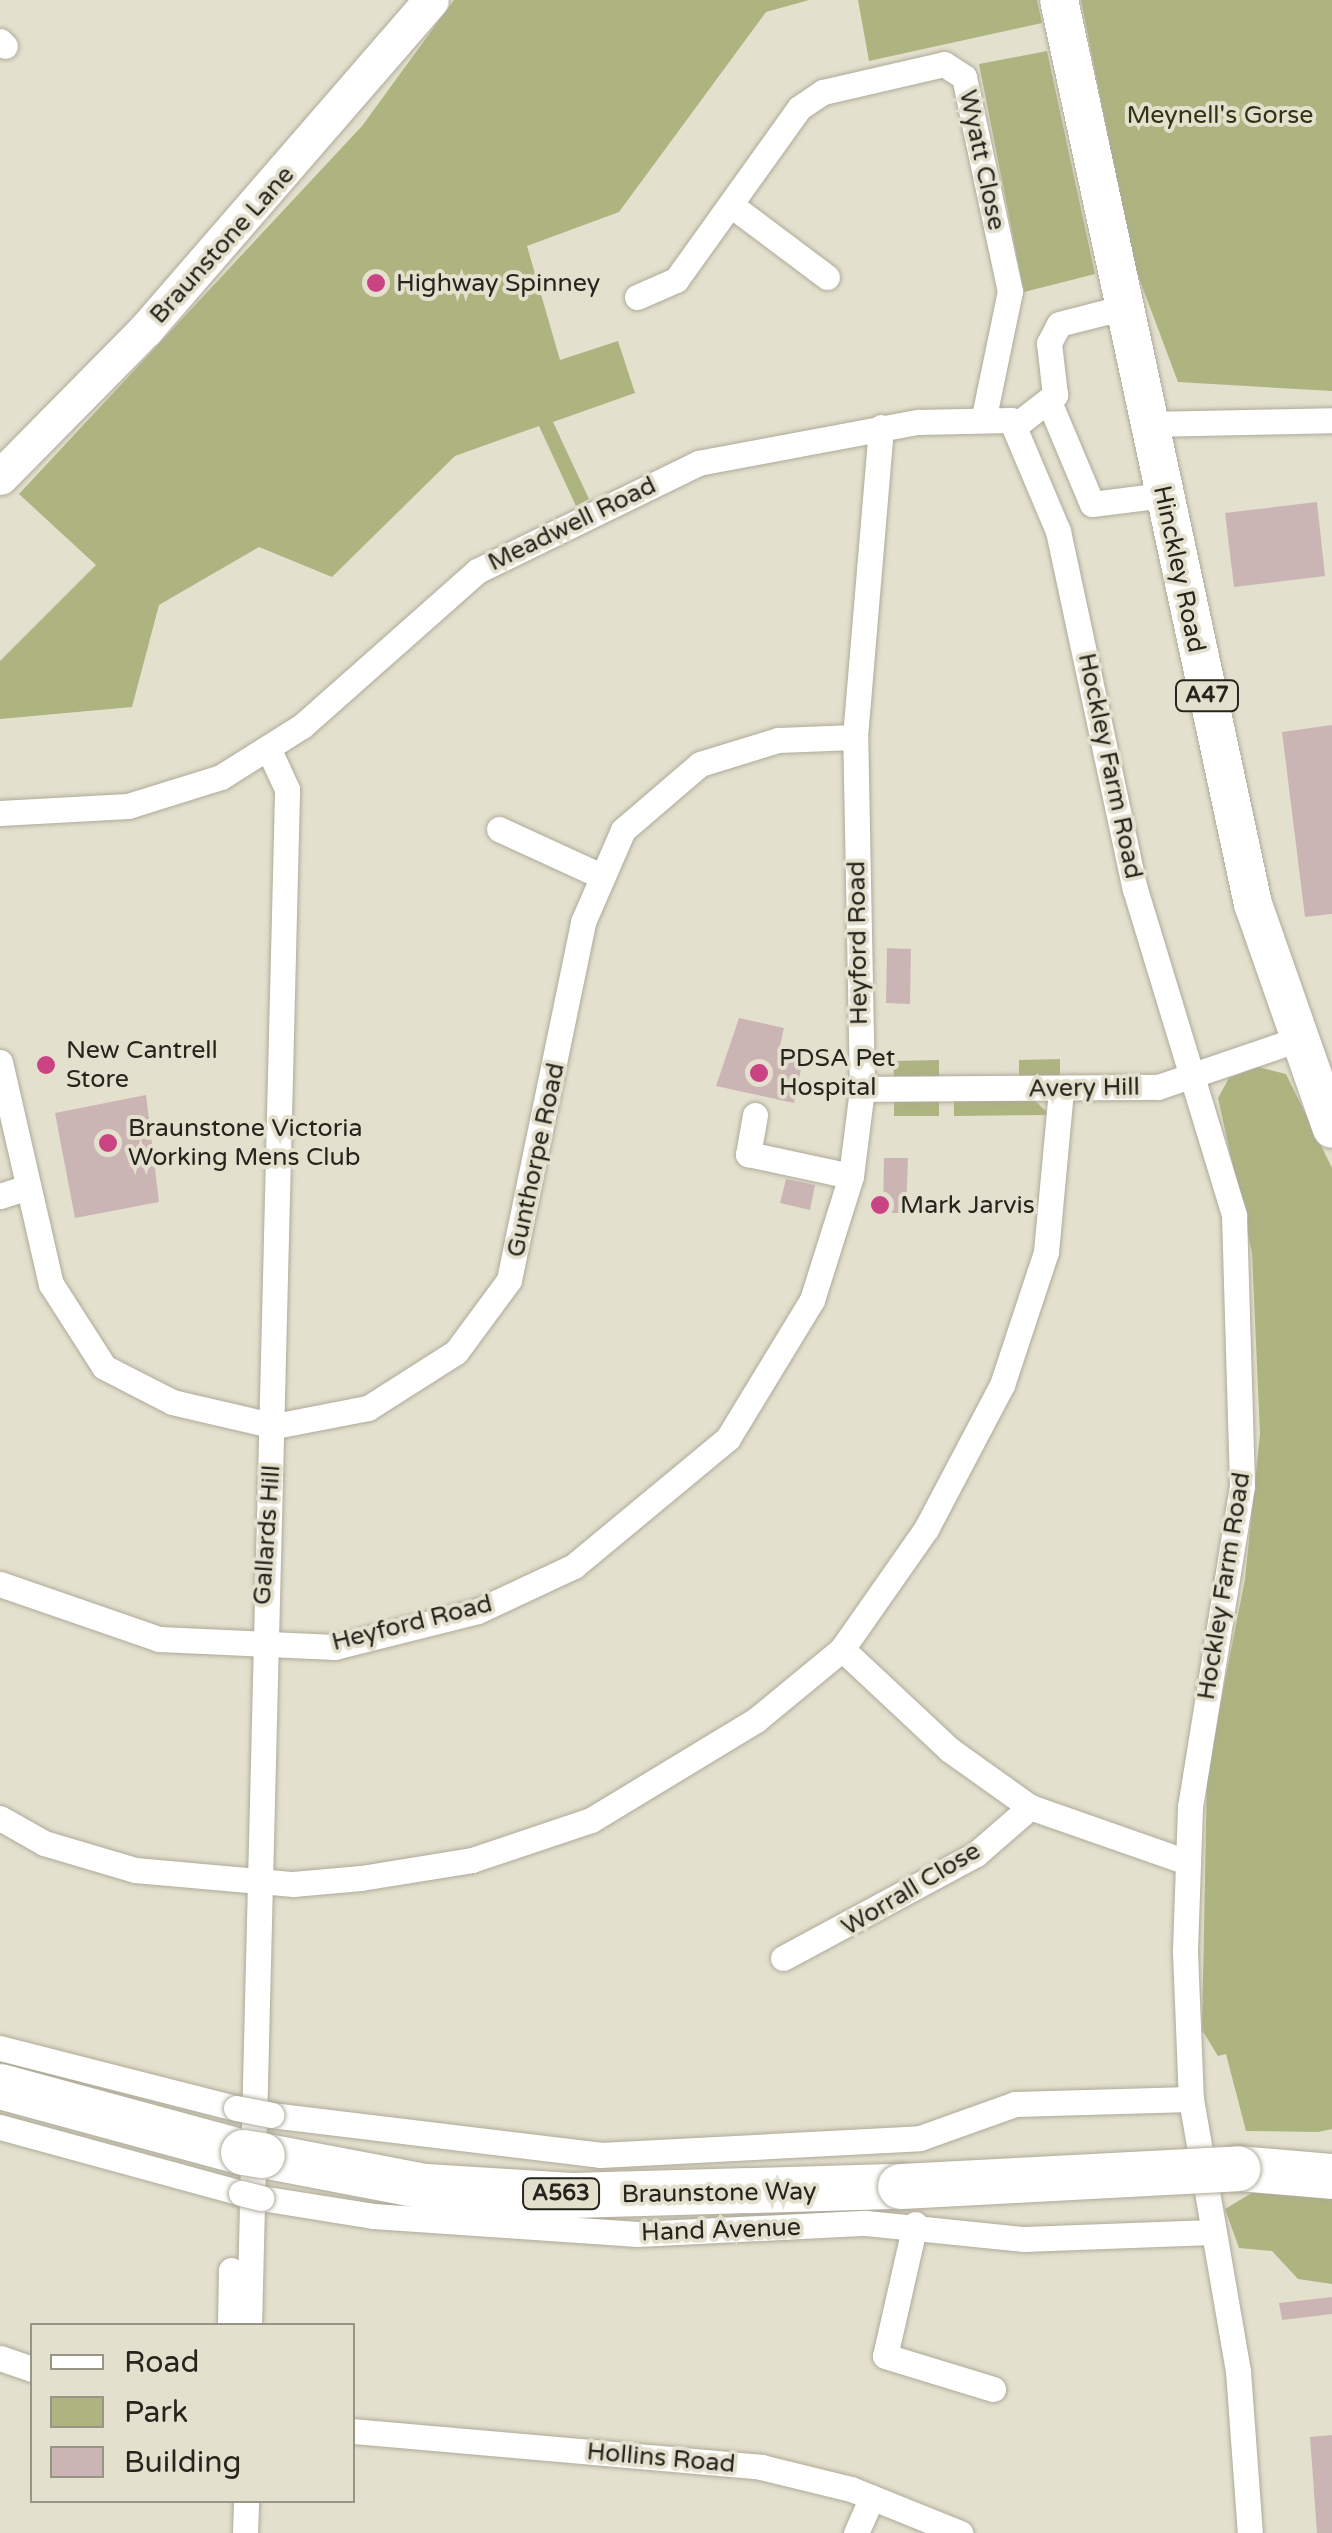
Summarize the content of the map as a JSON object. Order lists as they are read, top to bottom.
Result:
{
  "streets": {
    "highway": ["Braunstone Way", "A563"],
    "main road": ["Hinckley Road", "A47"],
    "street": [
      "Wyatt Close",
      "Braunstone Lane",
      "Meadwell Road",
      "Hockley Farm Road",
      "Heyford Road",
      "Avery Hill",
      "Gunthorpe Road",
      "Gallards Hill",
      "Worrall Close",
      "Hollins Road"
    ]
  },
  "crossings": [
    ["Wyatt Close", "Meadwell Road"],
    ["Meadwell Road", "Hockley Farm Road"],
    ["Meadwell Road", "Heyford Road"],
    ["Meadwell Road", "Gallards Hill"],
    ["Hinckley Road", "Avery Hill"],
    ["Hockley Farm Road", "Avery Hill"],
    ["Heyford Road", "Avery Hill"],
    ["Heyford Road", "Gunthorpe Road"],
    ["Heyford Road", "Gallards Hill"],
    ["Gunthorpe Road", "Gallards Hill"]
  ],
  "parks": ["Meynell's Gorse"],
  "places": [
    "Highway Spinney",
    "New Cantrell Store",
    "PDSA Pet Hospital",
    "Braunstone Victoria Working Mens Club",
    "Mark Jarvis"
  ],
  "legend": ["Road", "Park", "Building"]
}
